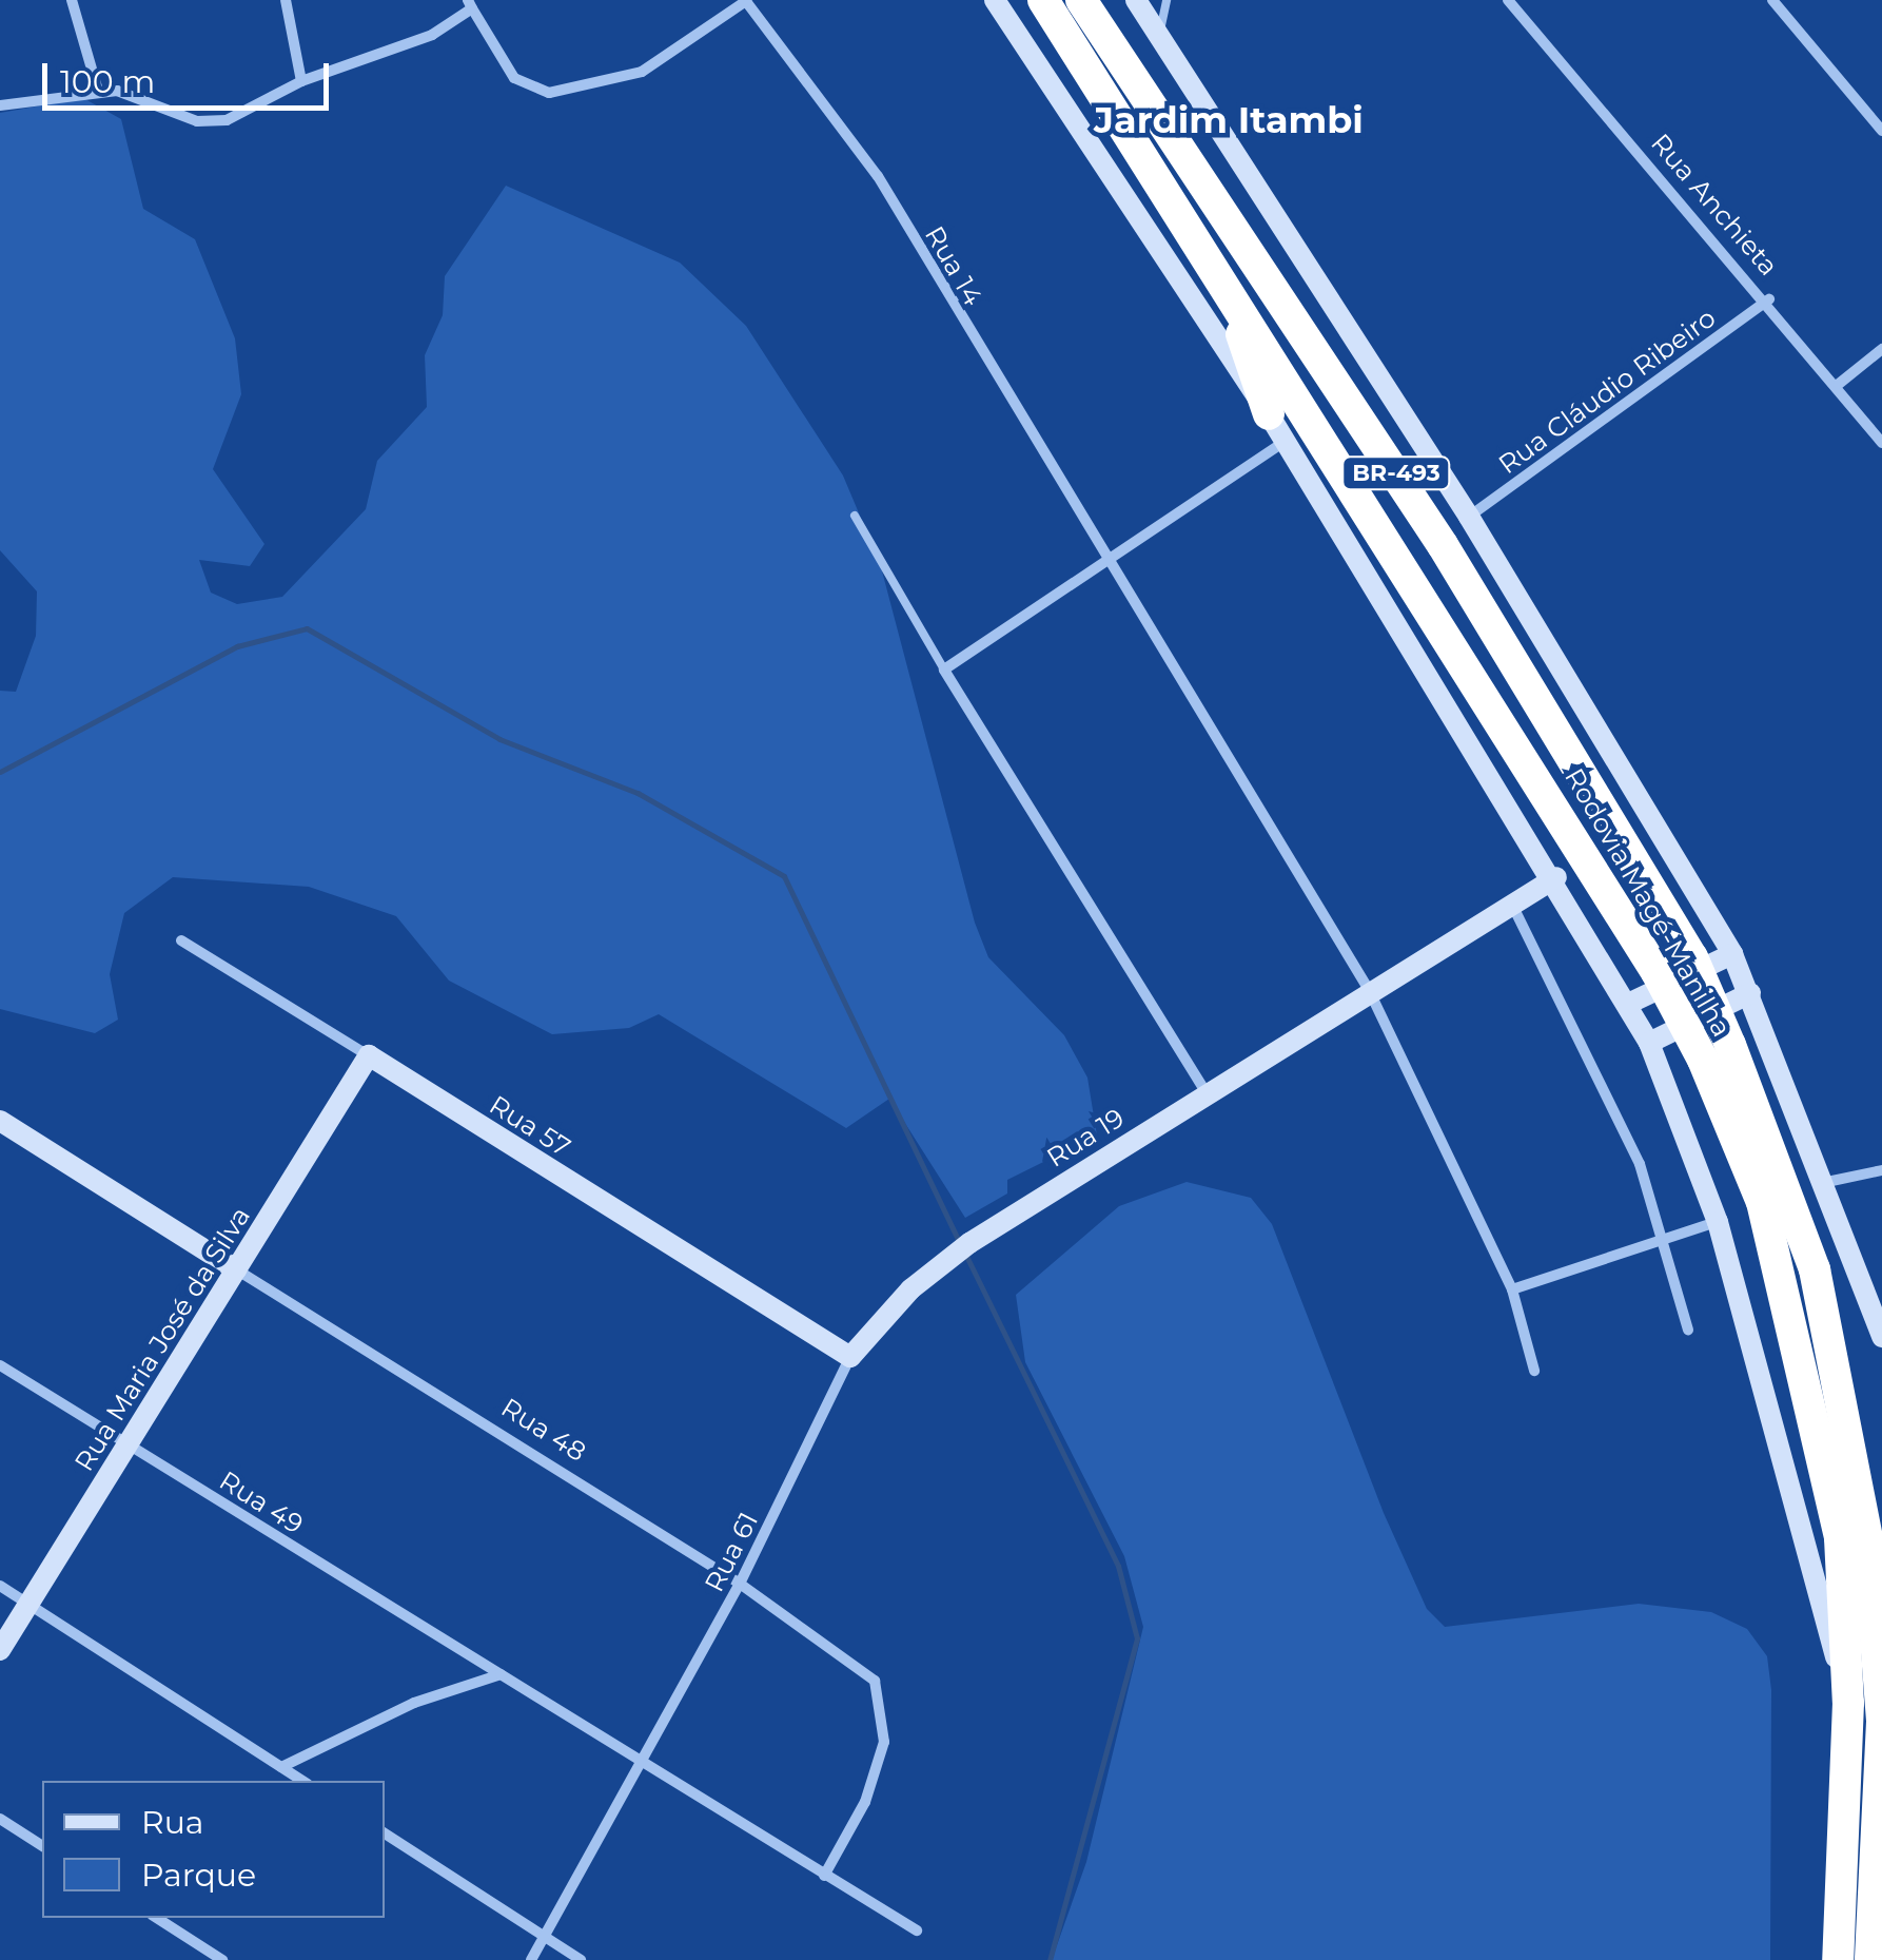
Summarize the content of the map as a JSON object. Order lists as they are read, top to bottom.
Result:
{
  "streets": {
    "highway": ["BR-493", "Rodovia Magé-Manilha"],
    "main road": [
      "Rua 57",
      "Rua 19",
      "Rua Maria José da Silva",
      "Rua 48"
    ],
    "street": [
      "Rua Anchieta",
      "Rua 14",
      "Rua Cláudio Ribeiro",
      "Rua 49",
      "Rua 61"
    ]
  },
  "crossings": [
    ["Rua Anchieta", "Rua Cláudio Ribeiro"],
    ["Rua Cláudio Ribeiro", "BR-493"],
    ["Rua 57", "Rua 19"],
    ["Rua 57", "Rua Maria José da Silva"],
    ["Rua 57", "Rua 61"],
    ["Rua 19", "Rua 61"],
    ["Rua Maria José da Silva", "Rua 48"],
    ["Rua Maria José da Silva", "Rua 49"],
    ["Rua 48", "Rua 61"]
  ],
  "districts": ["Jardim Itambi"],
  "legend": ["Rua", "Parque"],
  "scale_bar": "100 m"
}
